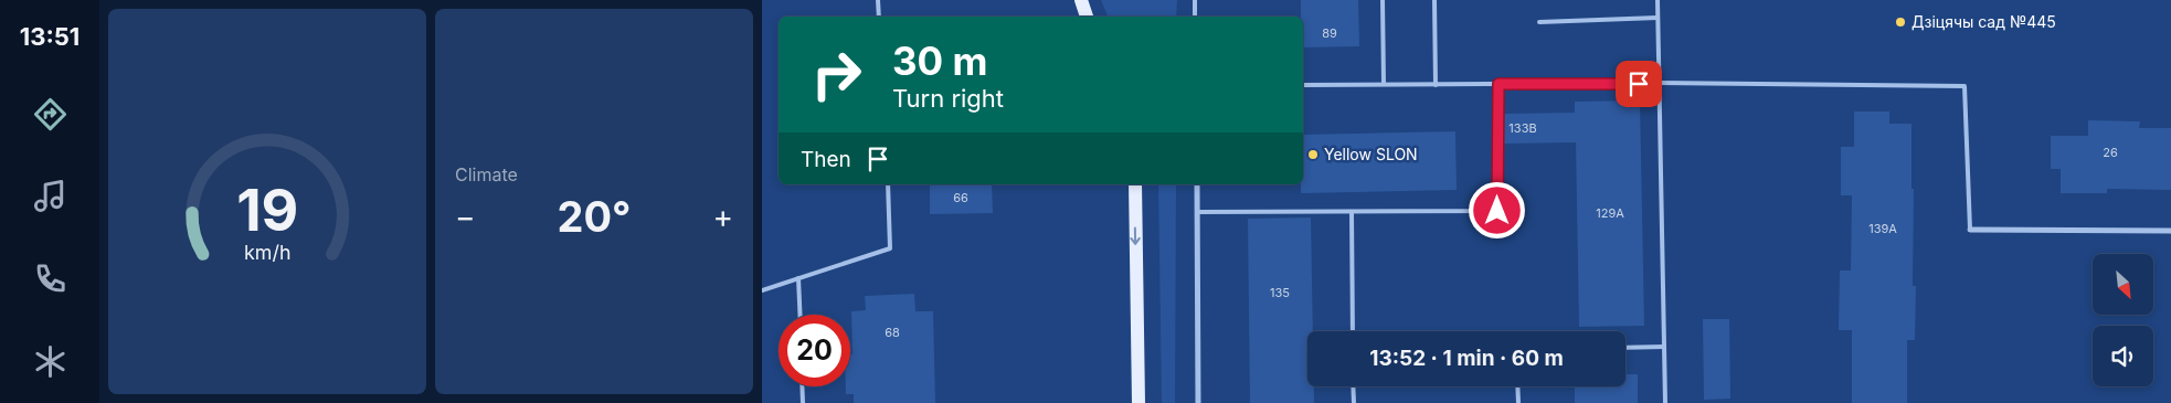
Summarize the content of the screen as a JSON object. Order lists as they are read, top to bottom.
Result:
{
  "places": ["Дзіцячы сад №445", "Yellow SLON"],
  "house_numbers": [
    "89",
    "133В",
    "26",
    "66",
    "129А",
    "139А",
    "135",
    "68"
  ],
  "north": "bottom right",
  "page": {
    "tabs": "13:51",
    "tile": "Climate",
    "turn": ["30 m", "Turn right"],
    "then": "Then",
    "heat": ["−", "20°", "+"],
    "limit": "20",
    "trip": "13:52 · 1 min · 60 m",
    "gauge": ["19", "km/h"]
  }
}
